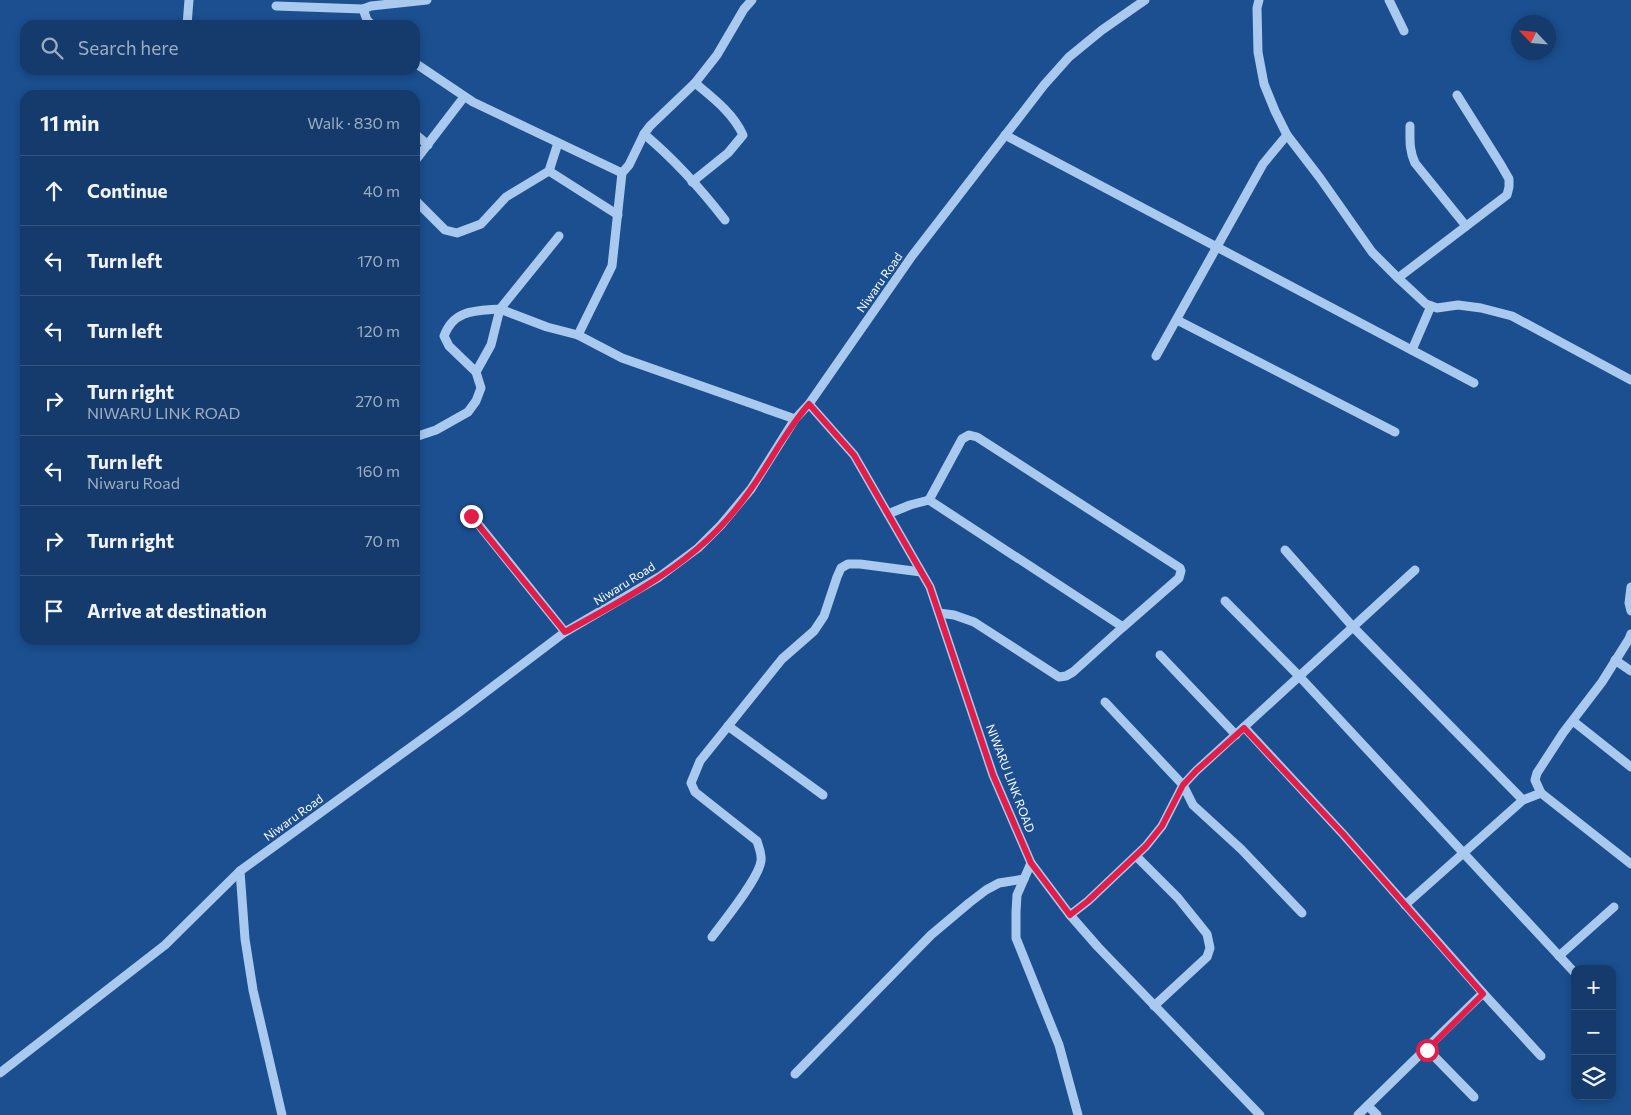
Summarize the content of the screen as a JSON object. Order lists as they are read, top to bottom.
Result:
{
  "streets": {
    "street": ["Niwaru Road", "NIWARU LINK ROAD"]
  },
  "crossings": [
    ["Niwaru Road", "NIWARU LINK ROAD"]
  ],
  "north": "top left",
  "page": {
    "search": "Search here",
    "heading": ["11 min", "Walk · 830 m"],
    "list": [
      ["Continue", "40 m"],
      ["Turn left", "170 m"],
      ["Turn left", "120 m"],
      ["Turn right", "NIWARU LINK ROAD", "270 m"],
      ["Turn left", "Niwaru Road", "160 m"],
      ["Turn right", "70 m"],
      "Arrive at destination"
    ],
    "map_buttons": ["+", "−"]
  }
}
